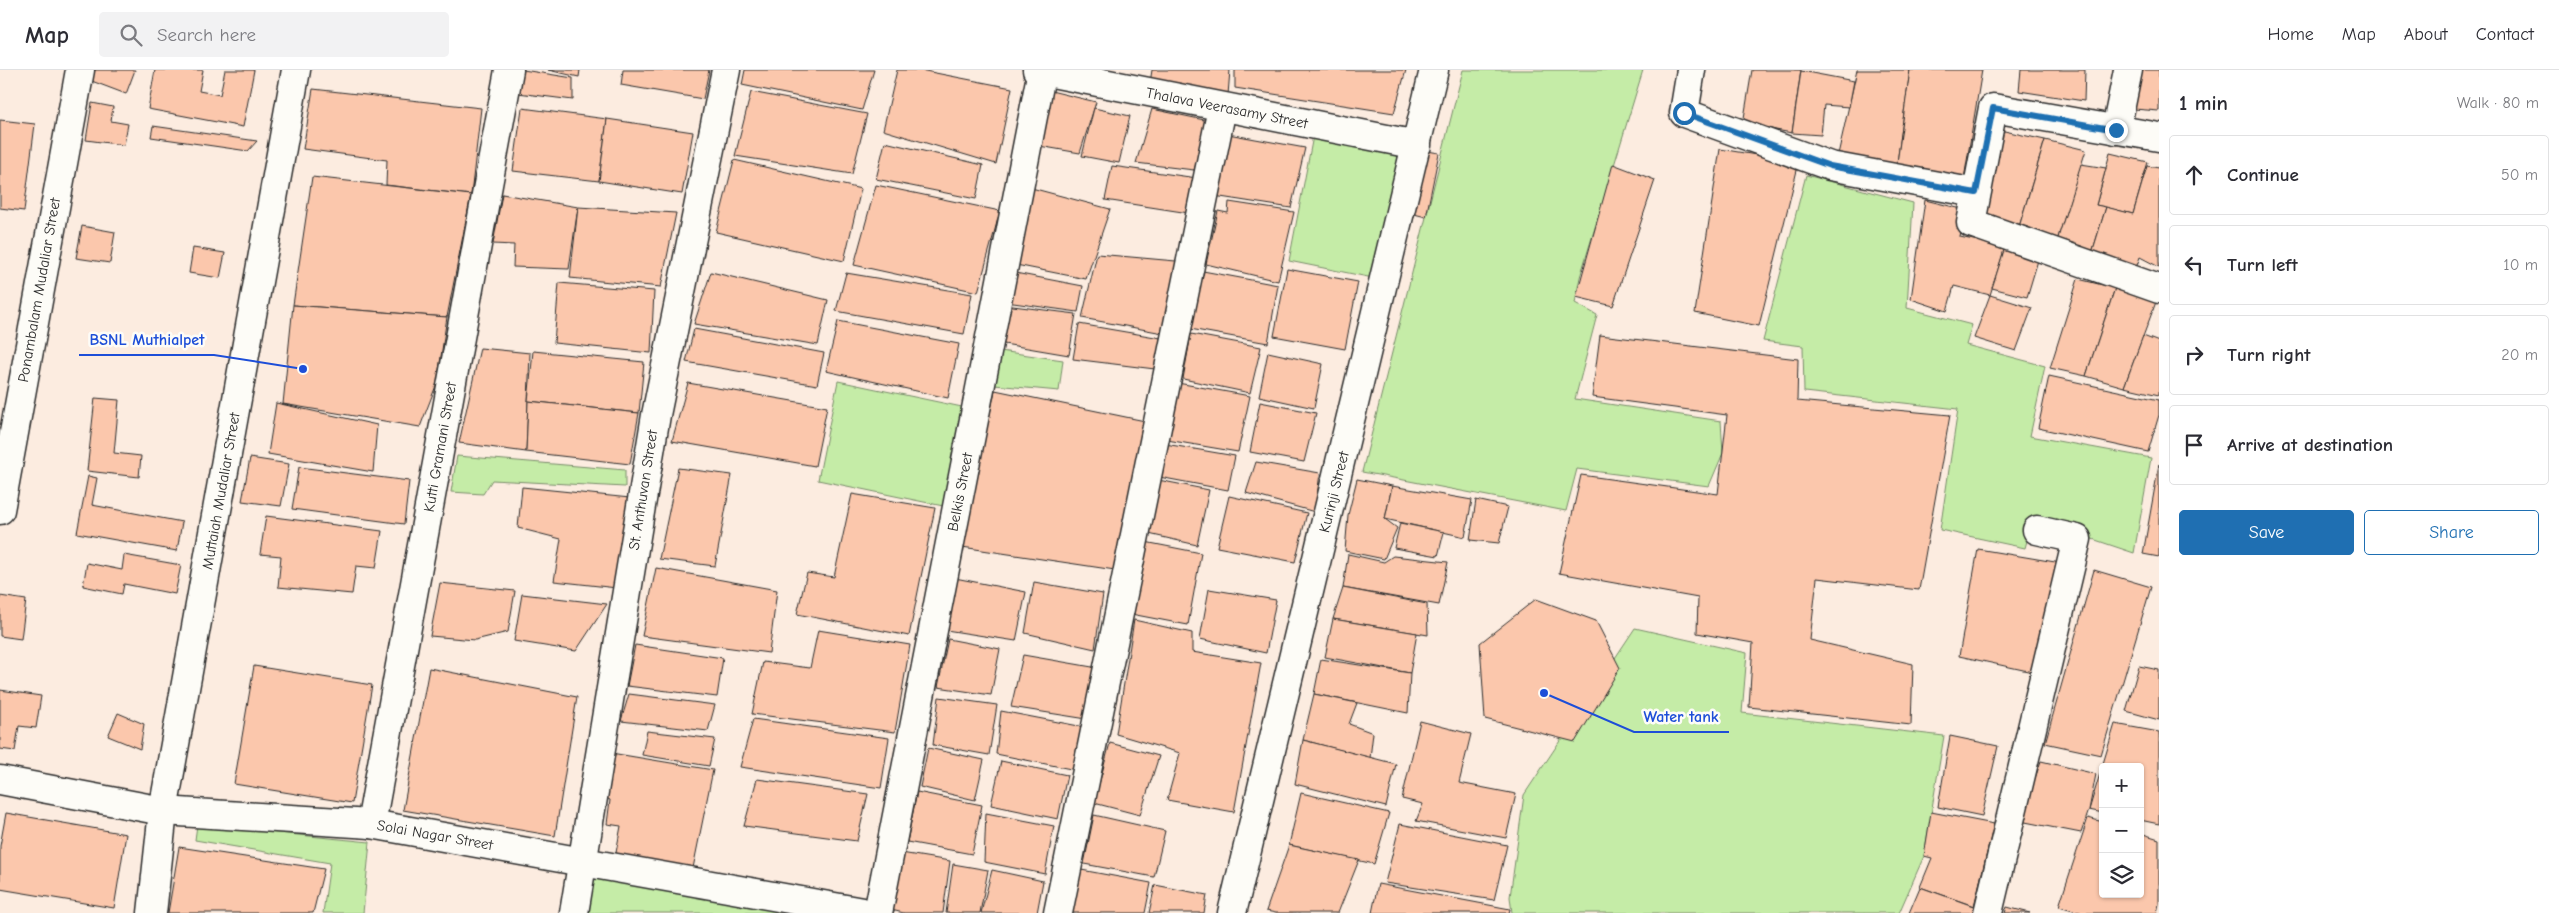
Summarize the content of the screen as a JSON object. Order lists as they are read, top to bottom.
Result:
{
  "streets": {
    "street": [
      "Thalava Veerasamy Street",
      "Ponambalam Mudaliar Street",
      "Kutti Gramani Street",
      "St. Anthuvan Street",
      "Muttaiah Mudaliar Street",
      "Belkis Street",
      "Kurinji Street",
      "Solai Nagar Street"
    ]
  },
  "crossings": [
    ["Thalava Veerasamy Street", "Belkis Street"],
    ["Thalava Veerasamy Street", "Kurinji Street"],
    ["Kutti Gramani Street", "Solai Nagar Street"],
    ["St. Anthuvan Street", "Solai Nagar Street"],
    ["Muttaiah Mudaliar Street", "Solai Nagar Street"]
  ],
  "places": ["BSNL Muthialpet", "Water tank"],
  "page": {
    "header": "Map",
    "search": "Search here",
    "nav": [
      "Home",
      "Map",
      "About",
      "Contact"
    ],
    "heading": ["1 min", "Walk · 80 m"],
    "list": [
      ["Continue", "50 m"],
      ["Turn left", "10 m"],
      ["Turn right", "20 m"],
      "Arrive at destination"
    ],
    "buttons": ["Save", "Share"],
    "map_buttons": ["+", "−"]
  }
}
